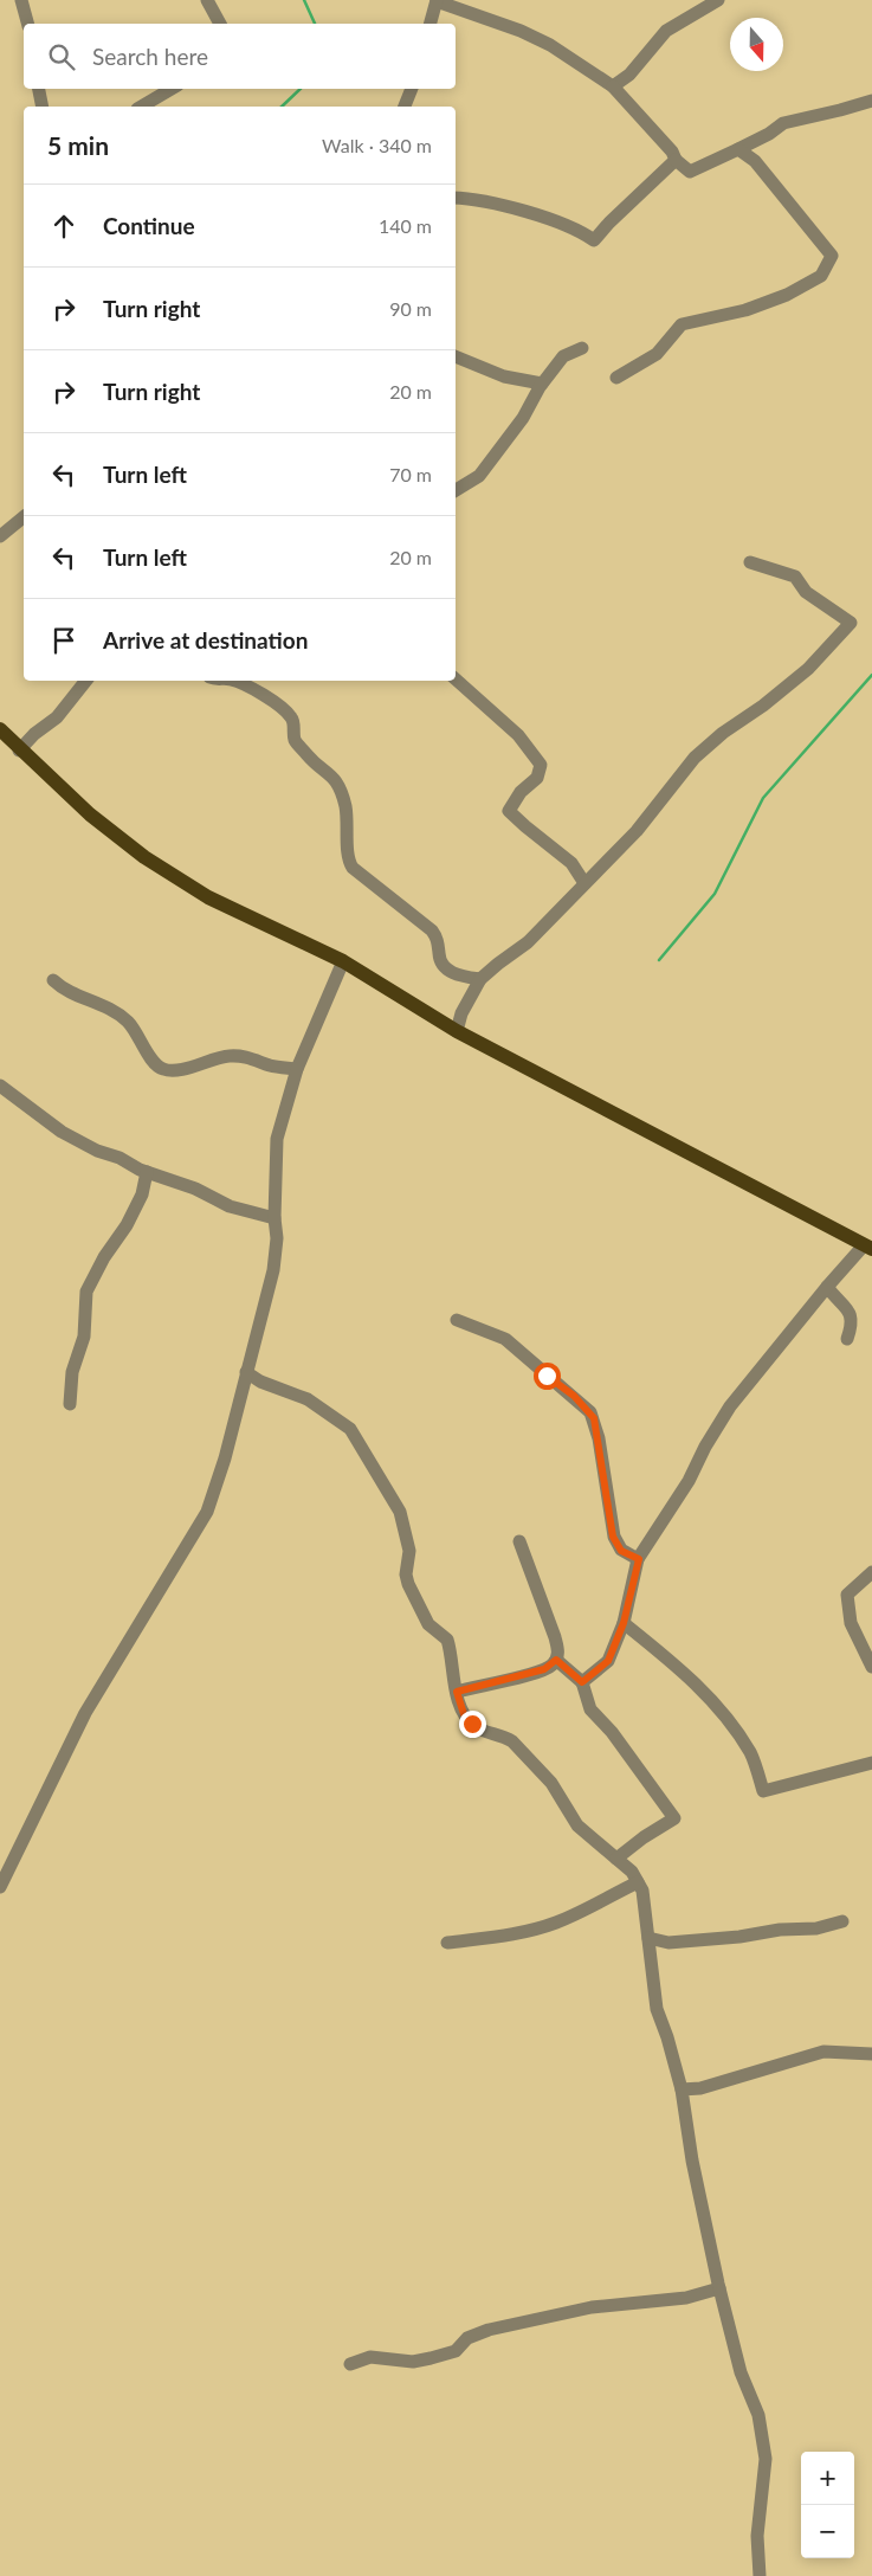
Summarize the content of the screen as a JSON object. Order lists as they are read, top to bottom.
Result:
{
  "north": "bottom",
  "page": {
    "search": "Search here",
    "heading": ["5 min", "Walk · 340 m"],
    "list": [
      ["Continue", "140 m"],
      ["Turn right", "90 m"],
      ["Turn right", "20 m"],
      ["Turn left", "70 m"],
      ["Turn left", "20 m"],
      "Arrive at destination"
    ],
    "map_buttons": ["+", "−"]
  }
}
